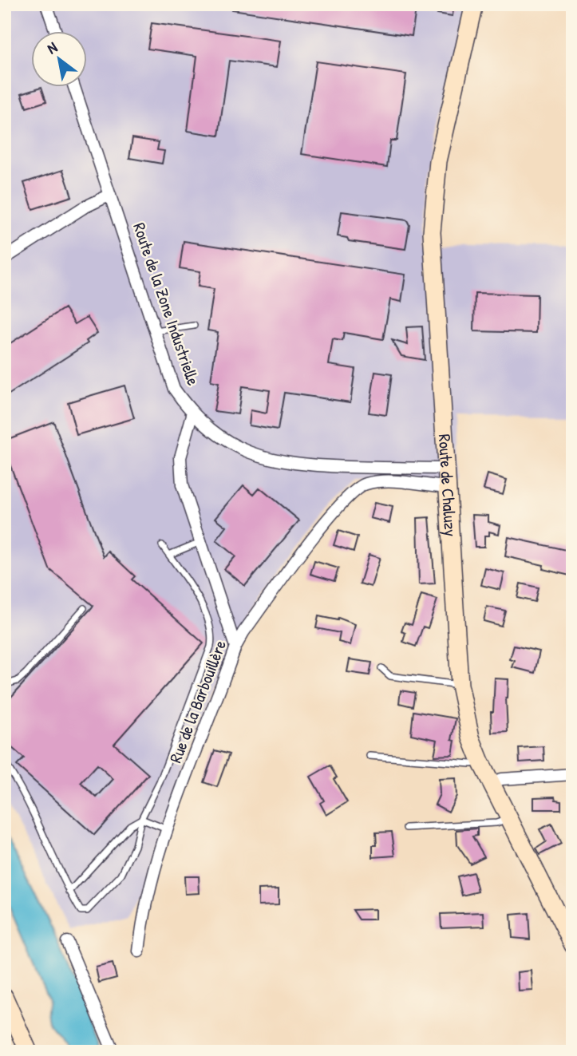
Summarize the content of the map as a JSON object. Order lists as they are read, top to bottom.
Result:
{
  "streets": {
    "street": ["Route de la Zone Industrielle", "Route de Chaluzy", "Rue de la Barbouillère"]
  },
  "crossings": [
    ["Route de la Zone Industrielle", "Route de Chaluzy"],
    ["Route de Chaluzy", "Rue de la Barbouillère"]
  ],
  "north": "top left"
}
